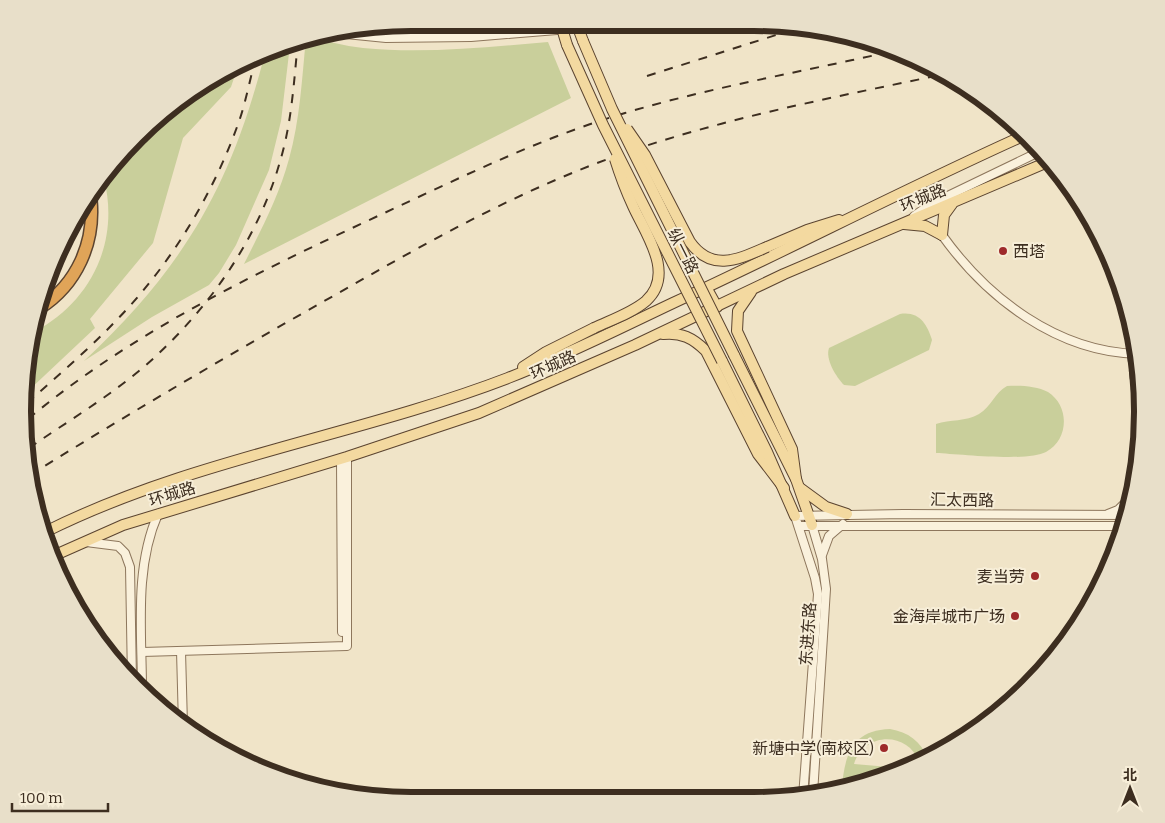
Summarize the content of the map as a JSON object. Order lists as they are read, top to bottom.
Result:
{
  "streets": {
    "main road": ["环城路", "纵一路", "东进东路"],
    "street": ["汇太西路"]
  },
  "crossings": [
    ["纵一路", "东进东路"],
    ["汇太西路", "东进东路"]
  ],
  "places": [
    "西塔",
    "麦当劳",
    "金海岸城市广场",
    "新塘中学(南校区)"
  ],
  "scale_bar": "100 m",
  "north": "top"
}
